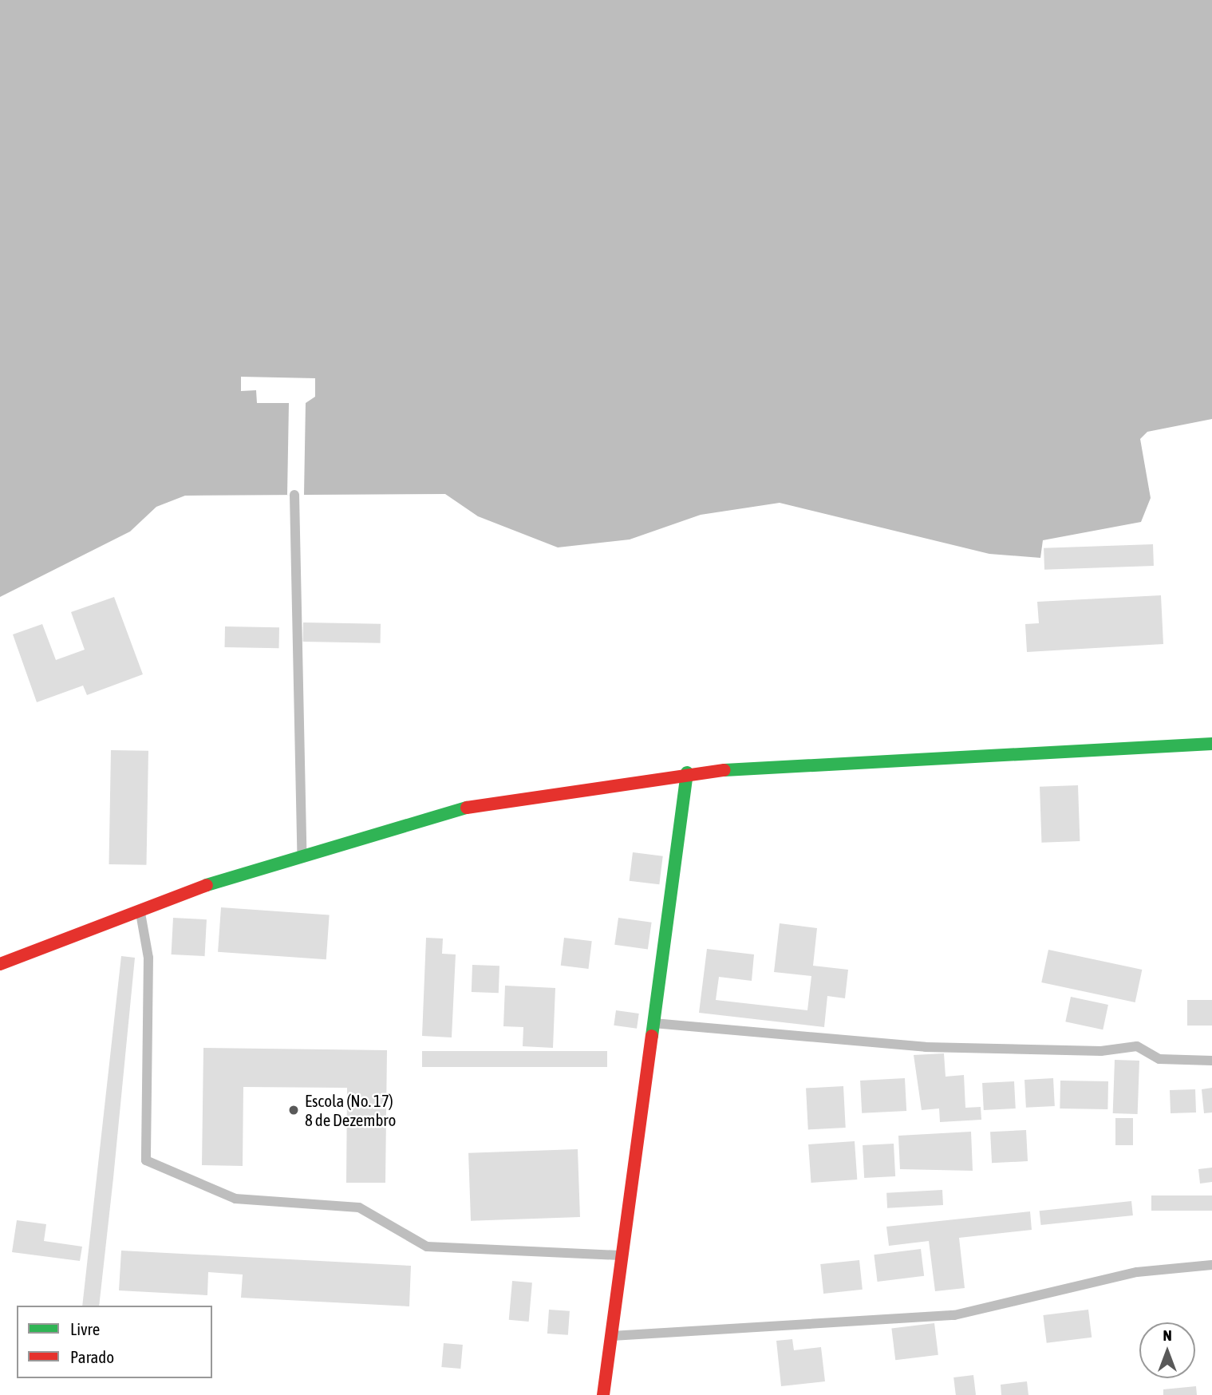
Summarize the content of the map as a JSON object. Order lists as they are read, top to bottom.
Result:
{
  "places": ["Escola (No. 17) 8 de Dezembro"],
  "legend": ["Livre", "Parado"],
  "north": "top"
}
